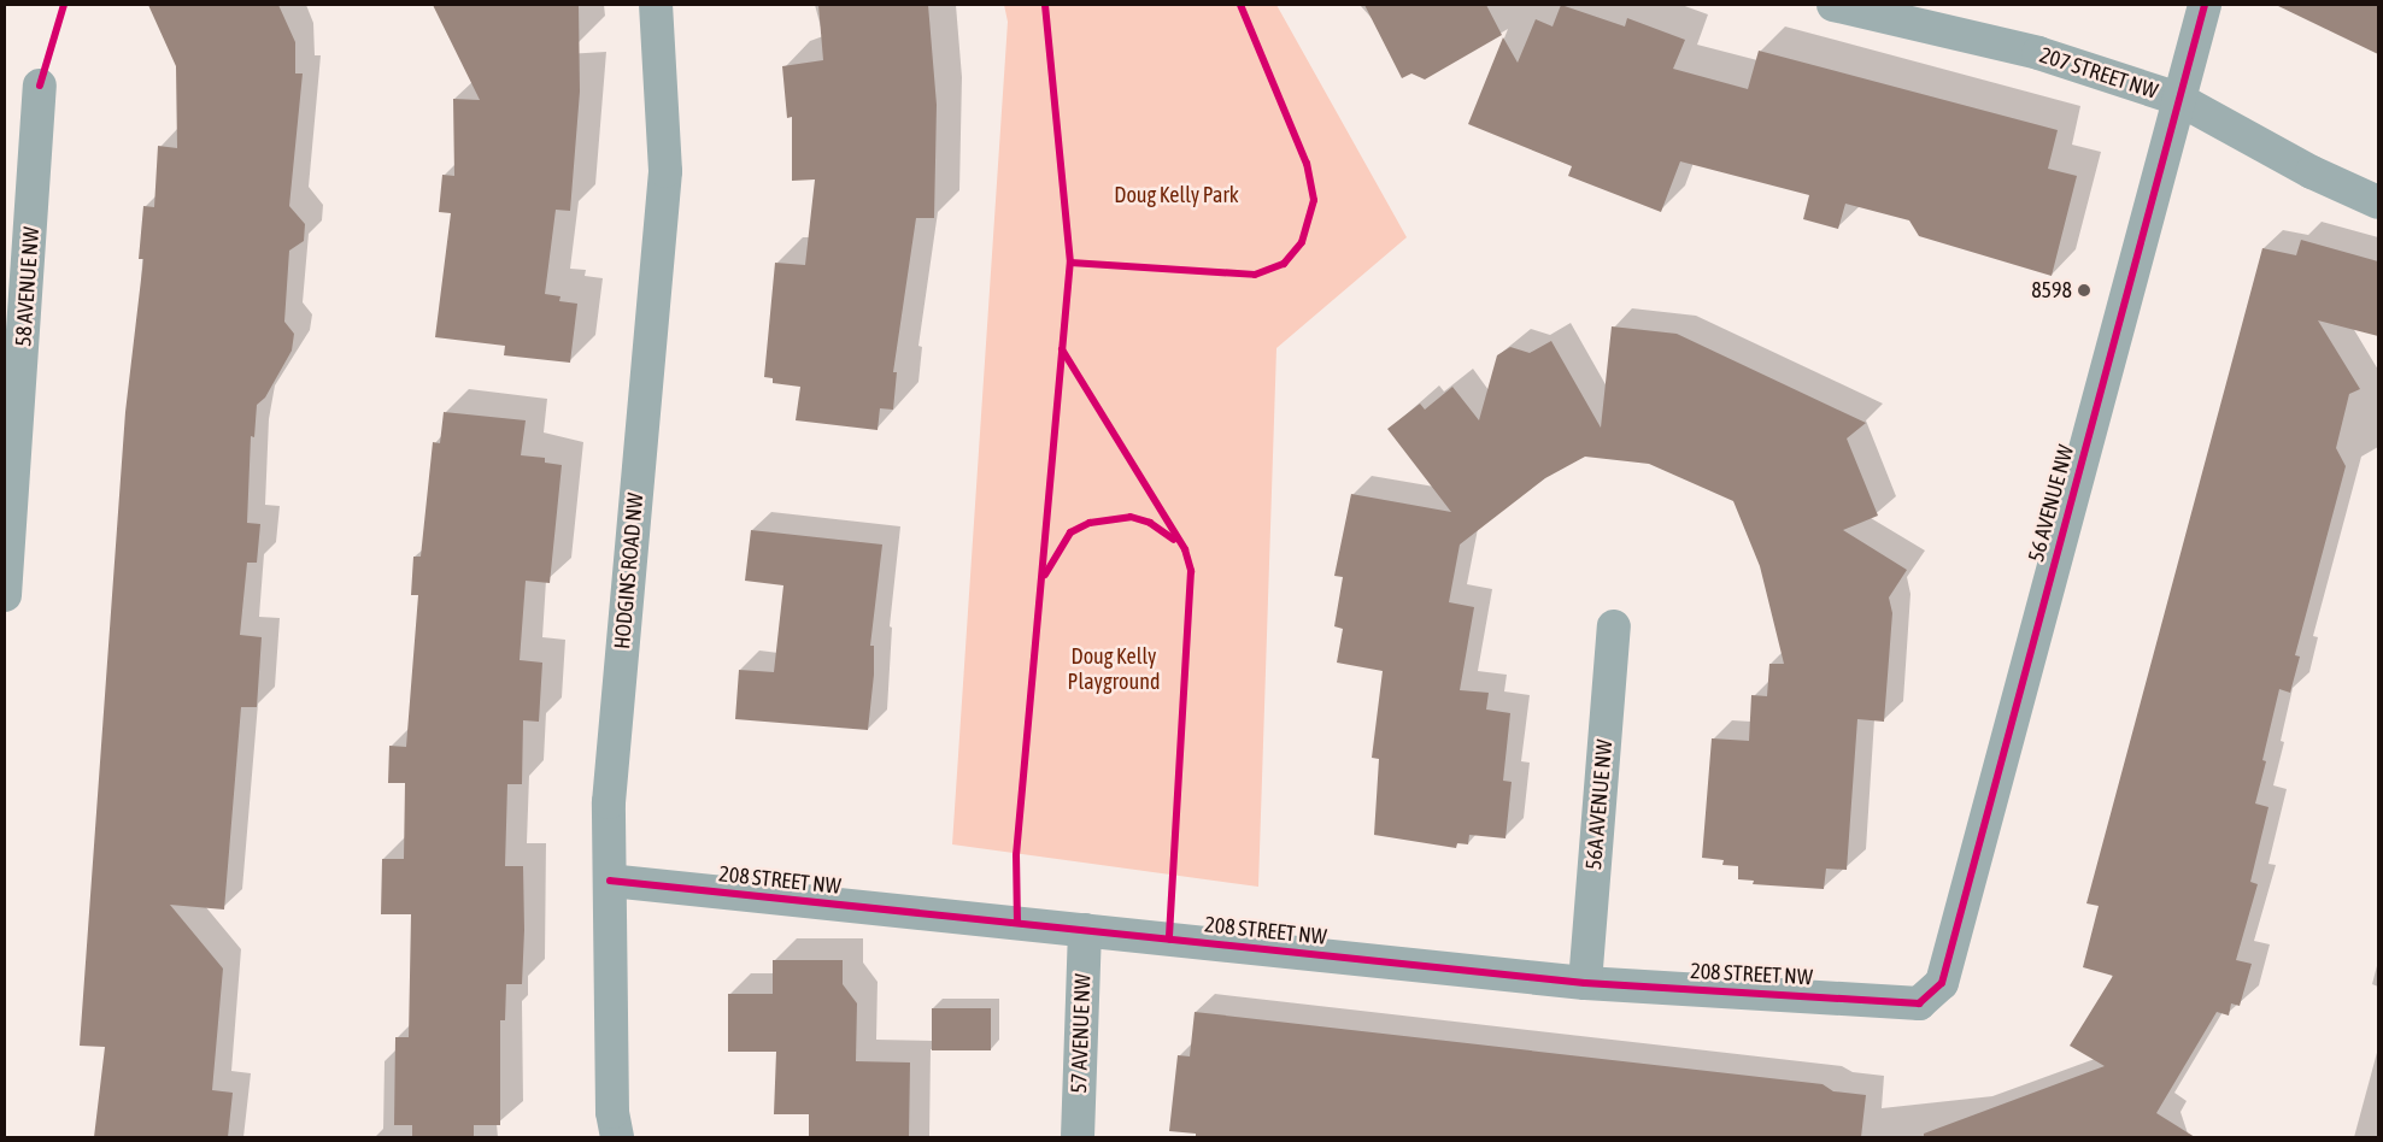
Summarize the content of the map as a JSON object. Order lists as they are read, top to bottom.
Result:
{
  "streets": {
    "street": [
      "207 STREET NW",
      "58 AVENUE NW",
      "56 AVENUE NW",
      "HODGINS ROAD NW",
      "56A AVENUE NW",
      "208 STREET NW",
      "57 AVENUE NW"
    ]
  },
  "crossings": [
    ["207 STREET NW", "56 AVENUE NW"],
    ["56 AVENUE NW", "208 STREET NW"],
    ["HODGINS ROAD NW", "208 STREET NW"],
    ["56A AVENUE NW", "208 STREET NW"],
    ["208 STREET NW", "57 AVENUE NW"]
  ],
  "parks": ["Doug Kelly Park", "Doug Kelly Playground"],
  "places": ["8598"]
}
